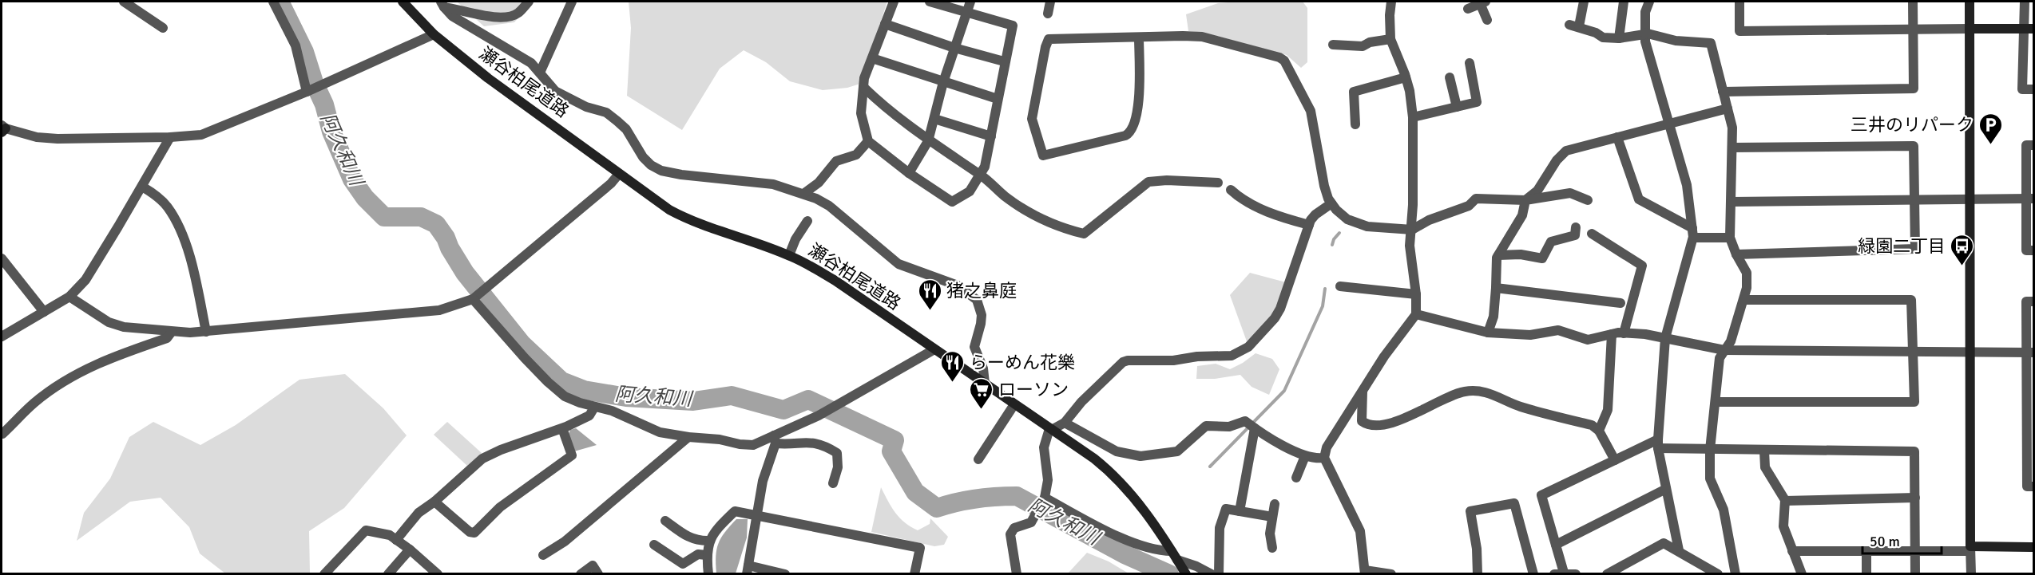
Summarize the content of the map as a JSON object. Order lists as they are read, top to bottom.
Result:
{
  "streets": {
    "main road": ["瀬谷柏尾道路"]
  },
  "water": ["阿久和川"],
  "places": {
    "parking": ["三井のリパーク"],
    "bus stop": ["緑園二丁目"],
    "restaurant": ["猪之鼻庭", "らーめん花樂"],
    "supermarket": ["ローソン"]
  },
  "scale_bar": "50 m"
}
